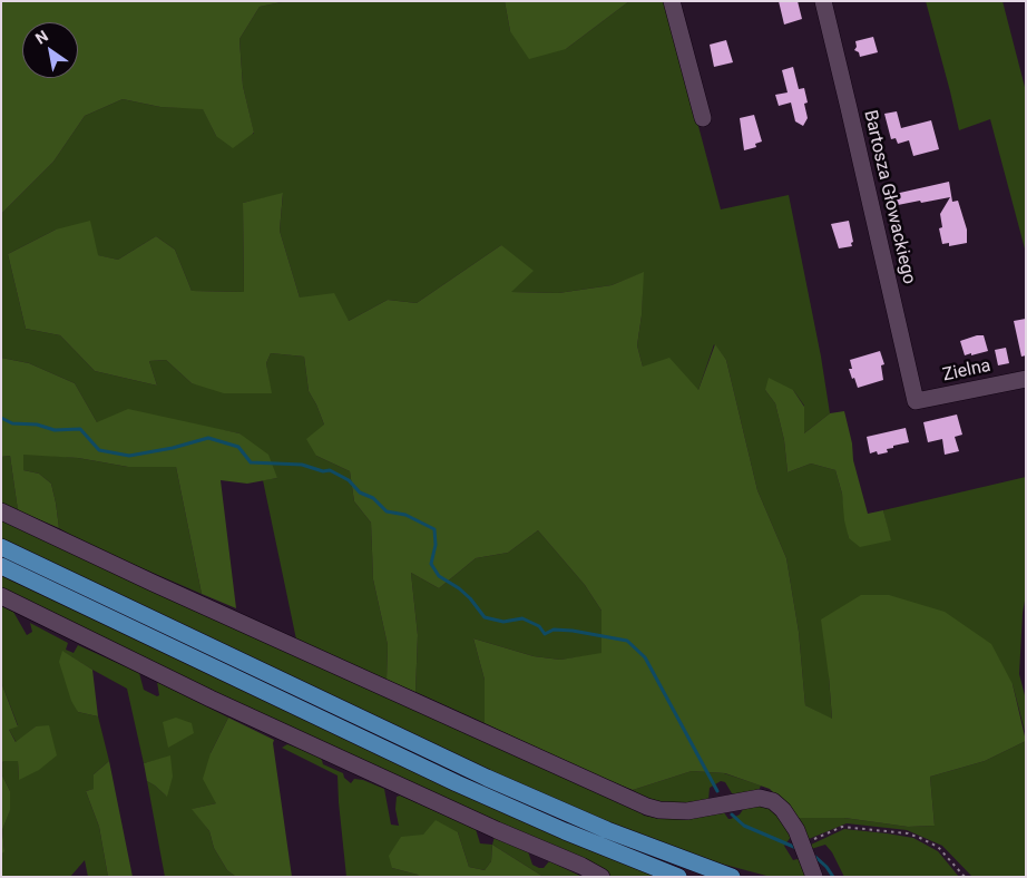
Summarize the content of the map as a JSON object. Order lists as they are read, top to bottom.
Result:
{
  "streets": {
    "street": ["Bartosza Głowackiego", "Zielna"]
  },
  "crossings": [
    ["Bartosza Głowackiego", "Zielna"]
  ],
  "north": "top left"
}
